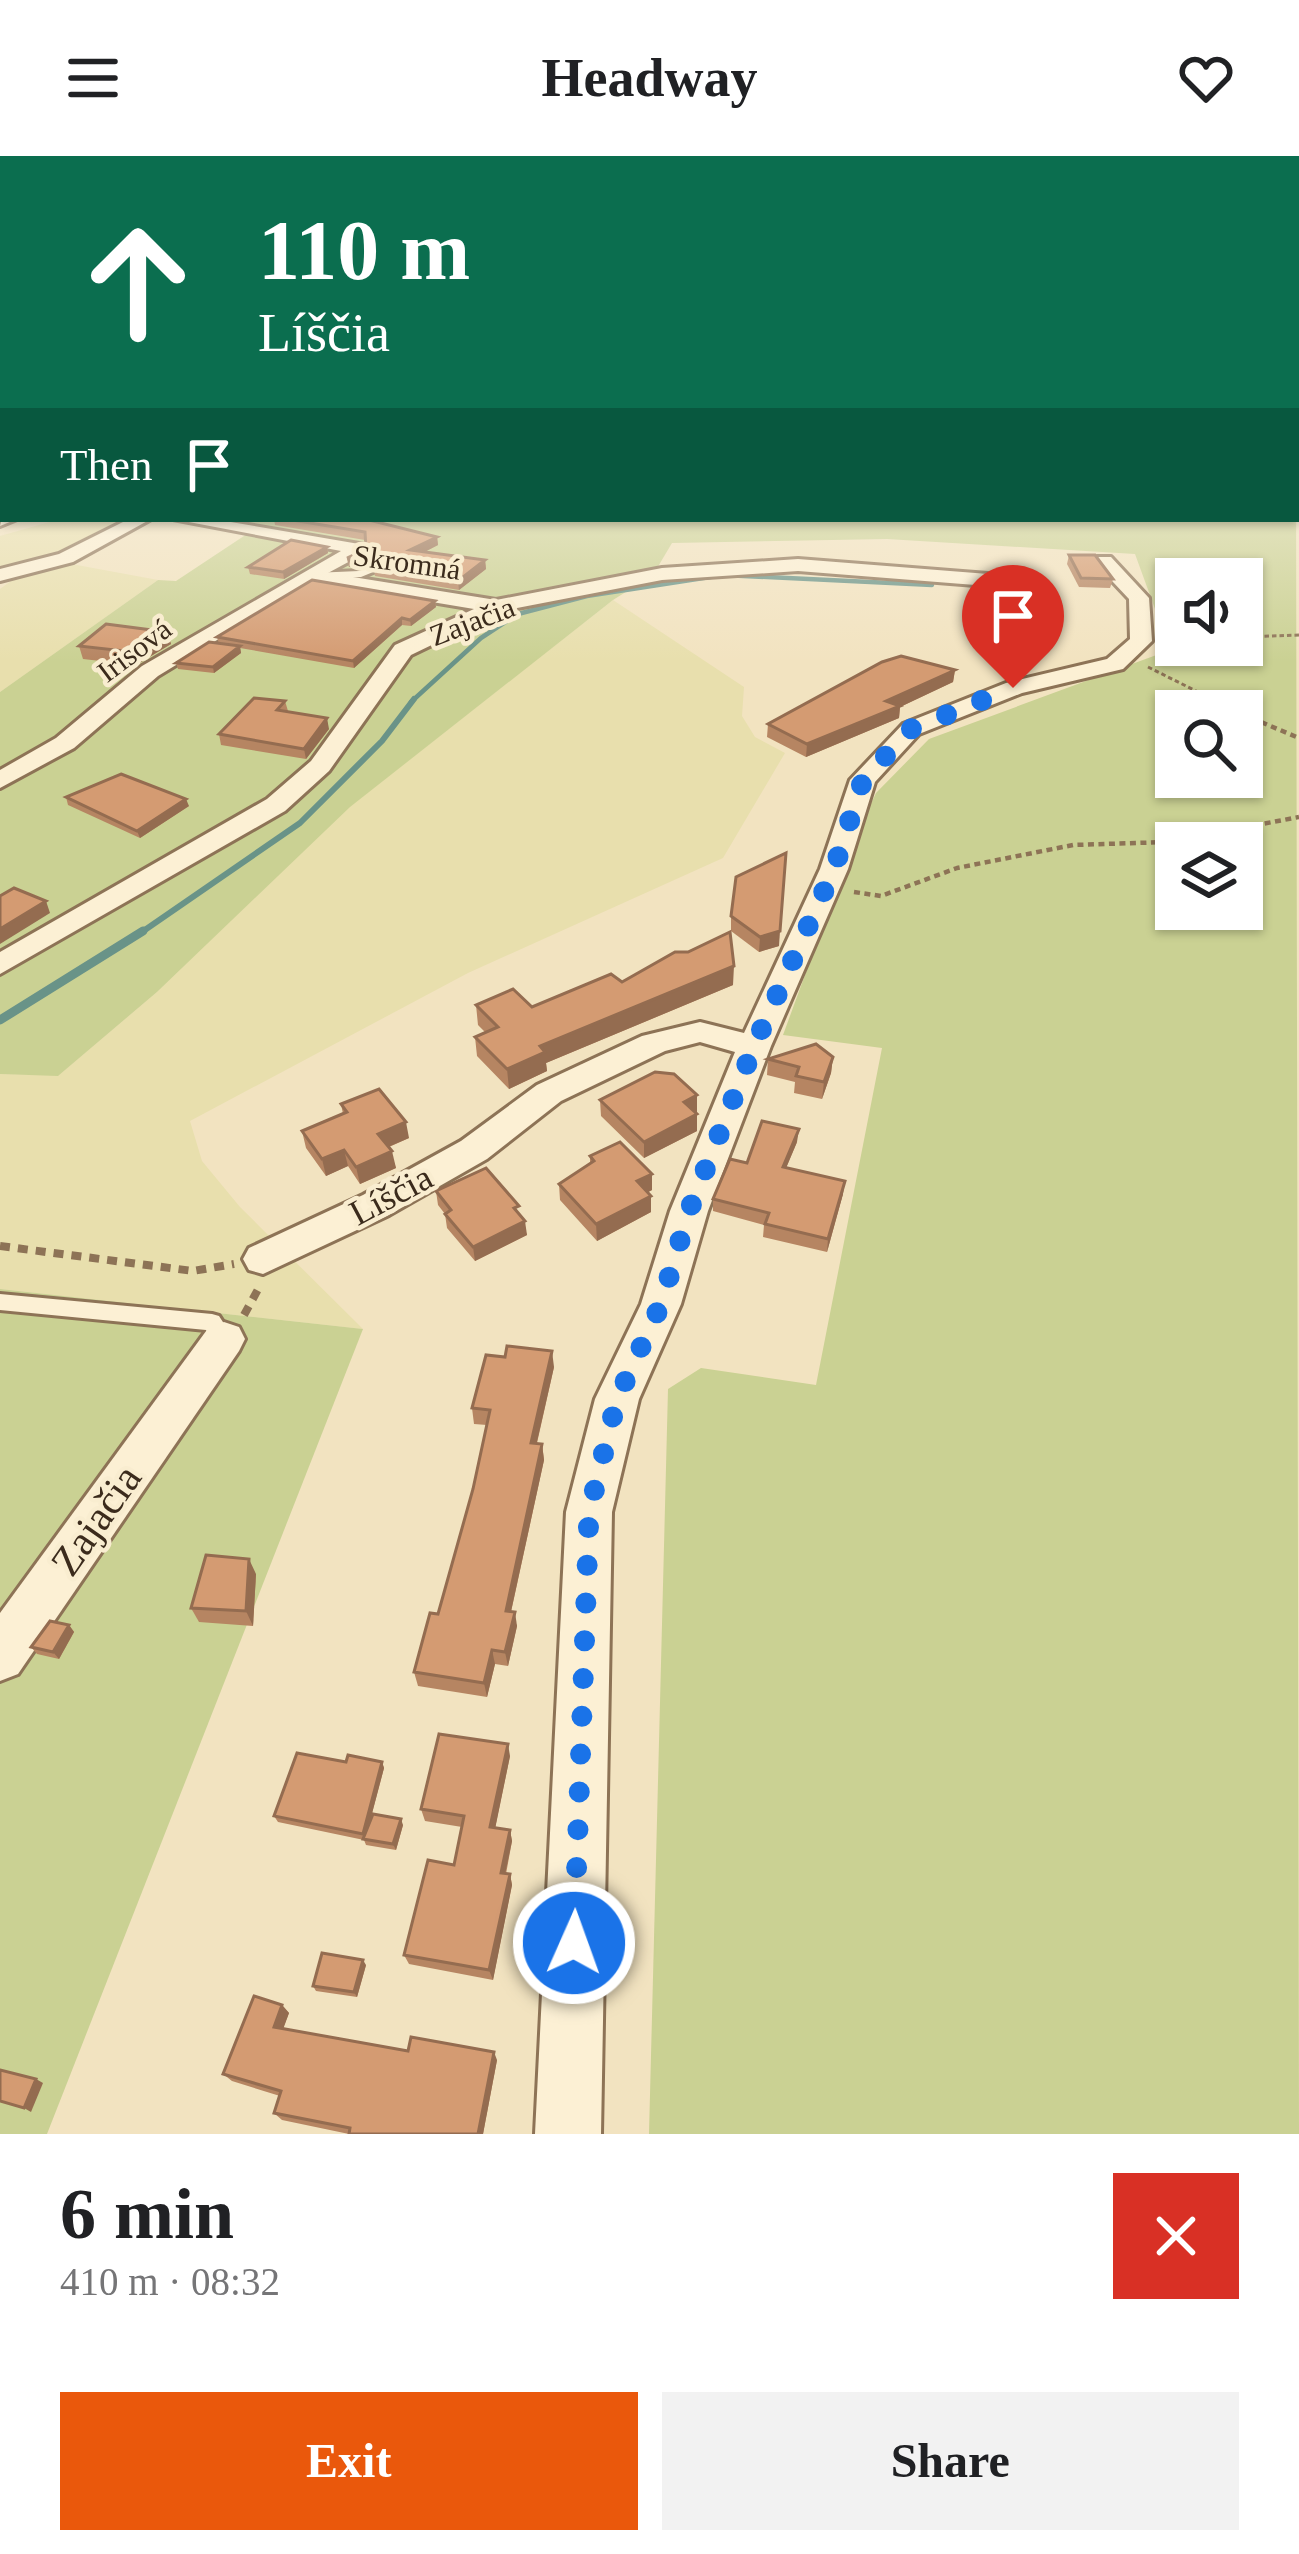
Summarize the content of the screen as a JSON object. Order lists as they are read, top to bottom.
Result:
{
  "streets": {
    "street": [
      "Skromná",
      "Zajačia",
      "Irisová",
      "Líščia"
    ]
  },
  "crossings": [
    ["Skromná", "Zajačia"],
    ["Skromná", "Irisová"]
  ],
  "page": {
    "header": "Headway",
    "turn": ["110 m", "Líščia"],
    "then": "Then",
    "heading": ["6 min", "410 m · 08:32"],
    "buttons": ["Exit", "Share"]
  }
}
